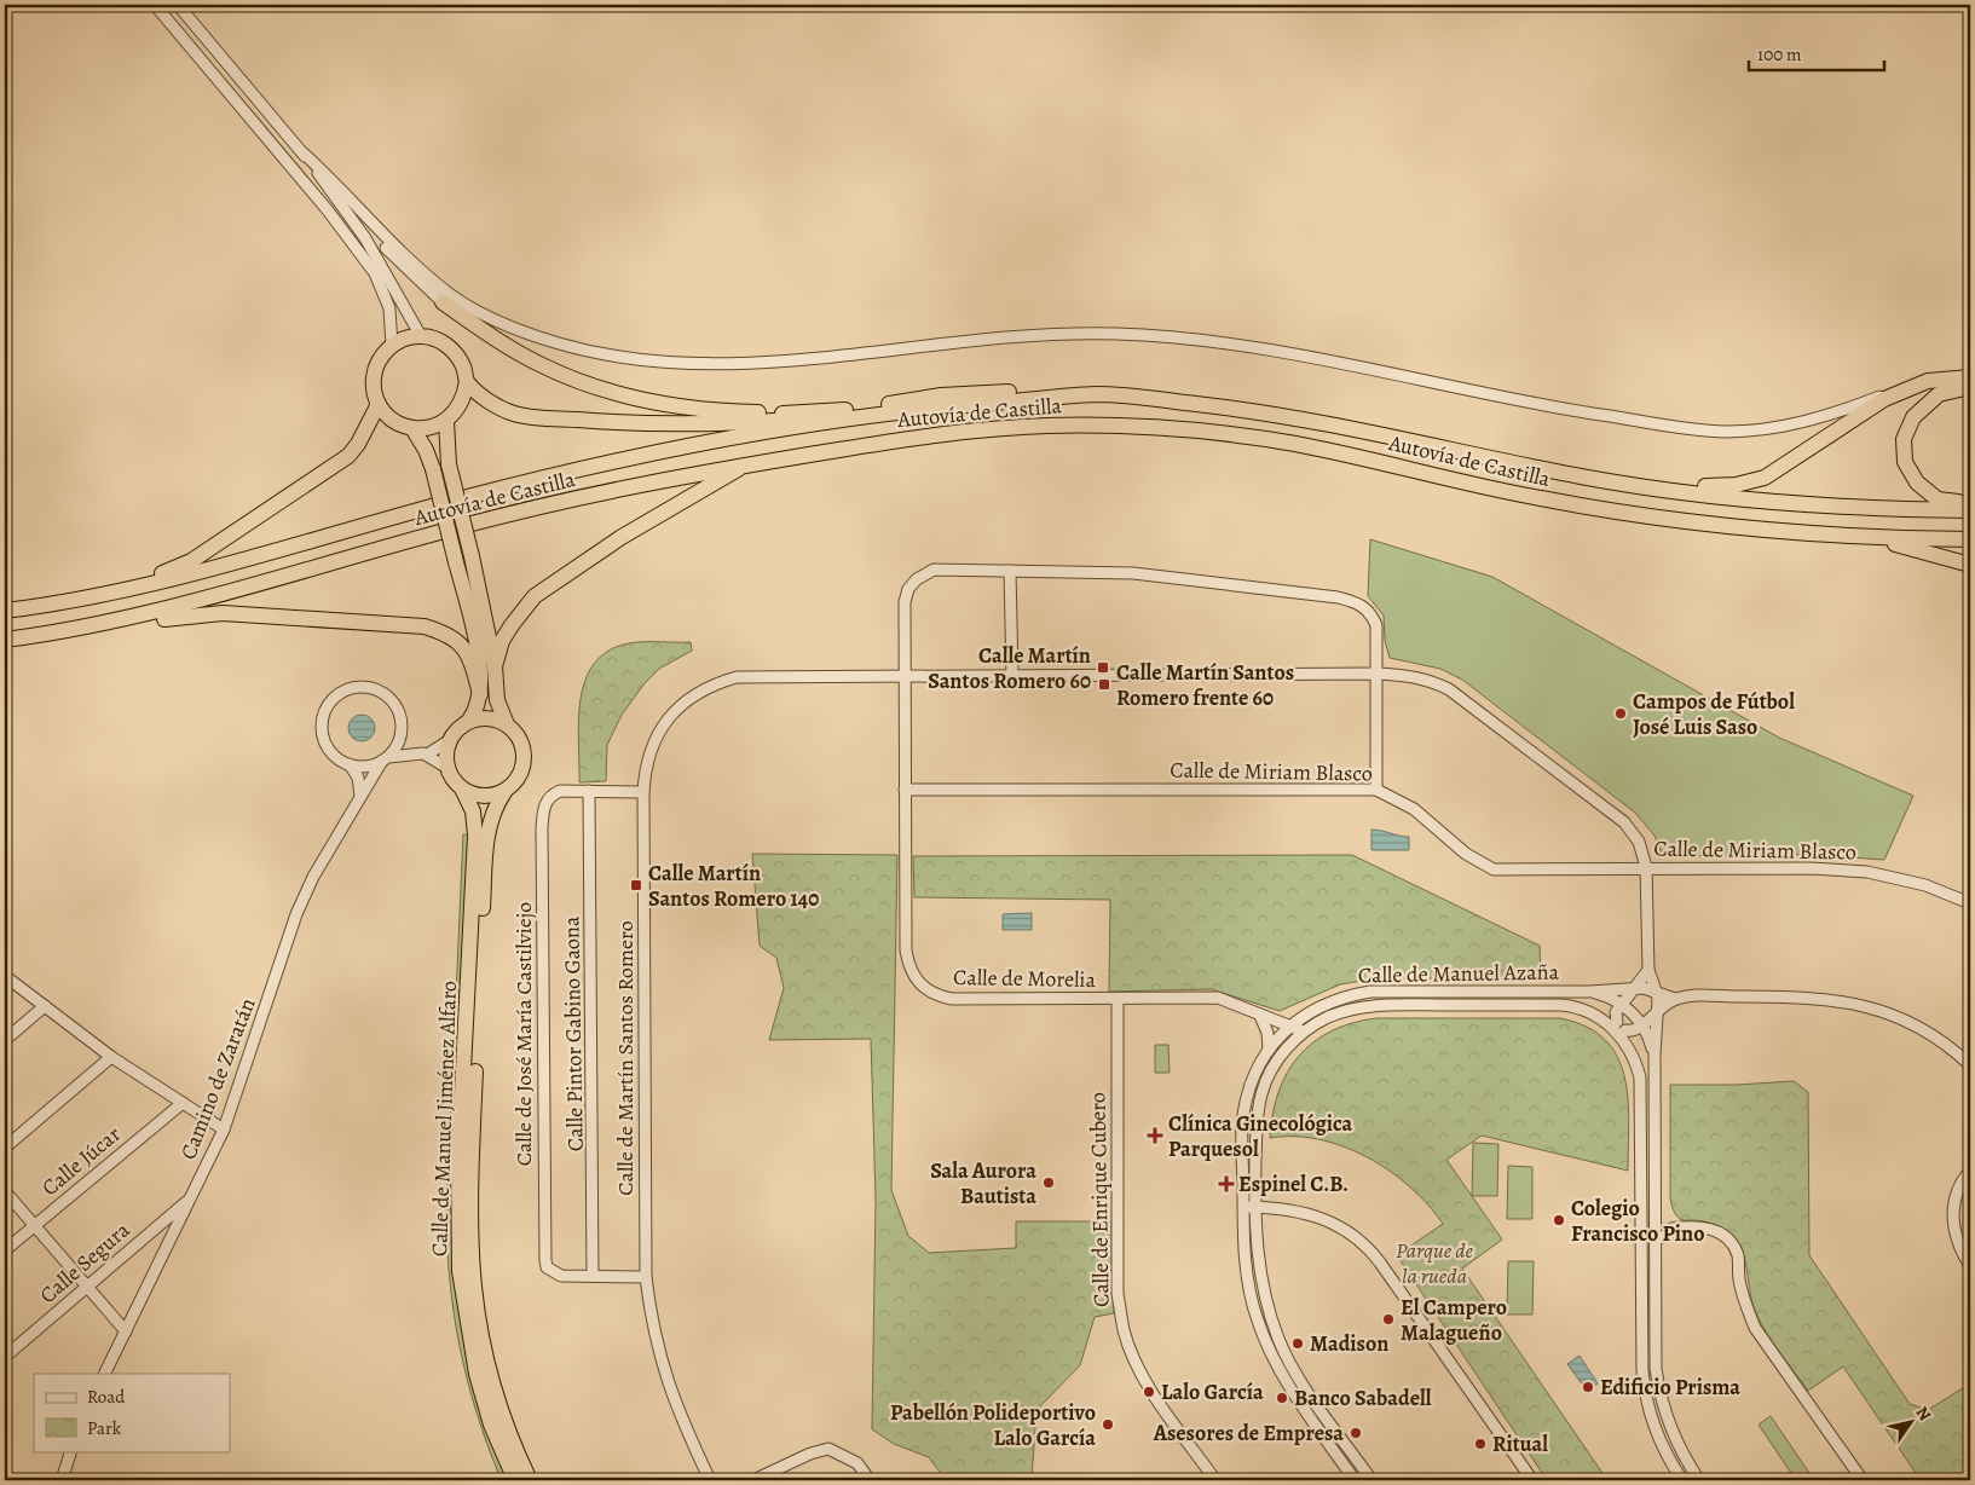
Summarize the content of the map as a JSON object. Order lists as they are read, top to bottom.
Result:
{
  "streets": {
    "highway": ["Autovía de Castilla", "Calle de Manuel Jiménez Alfaro"],
    "street": [
      "Calle de Miriam Blasco",
      "Calle de Manuel Azaña",
      "Calle de Morelia",
      "Calle de José María Castilviejo",
      "Calle Pintor Gabino Gaona",
      "Calle de Martín Santos Romero",
      "Camino de Zaratán",
      "Calle Júcar",
      "Calle de Enrique Cubero",
      "Calle Segura"
    ]
  },
  "crossings": [
    ["Calle de Miriam Blasco", "Calle de Morelia"],
    ["Calle de Miriam Blasco", "Calle de Martín Santos Romero"],
    ["Calle de Manuel Azaña", "Calle de Morelia"],
    ["Calle de Manuel Azaña", "Calle de Martín Santos Romero"],
    ["Calle de Morelia", "Calle de Martín Santos Romero"],
    ["Calle de Morelia", "Calle de Enrique Cubero"],
    ["Calle de José María Castilviejo", "Calle Pintor Gabino Gaona"],
    ["Calle de José María Castilviejo", "Calle de Martín Santos Romero"],
    ["Camino de Zaratán", "Calle Segura"]
  ],
  "parks": ["Parque de la rueda"],
  "places": {
    "transit": ["Calle Martín Santos Romero 60", "Calle Martín Santos Romero frente 60", "Calle Martín Santos Romero 140"],
    "other": [
      "Campos de Fútbol José Luis Saso",
      "Sala Aurora Bautista",
      "Colegio Francisco Pino",
      "El Campero Malagueño",
      "Madison",
      "Edificio Prisma",
      "Lalo García",
      "Banco Sabadell",
      "Pabellón Polideportivo Lalo García",
      "Asesores de Empresa",
      "Ritual"
    ],
    "health": ["Clínica Ginecológica Parquesol", "Espinel C.B."]
  },
  "legend": ["Road", "Park"],
  "scale_bar": "100 m",
  "north": "top right"
}
